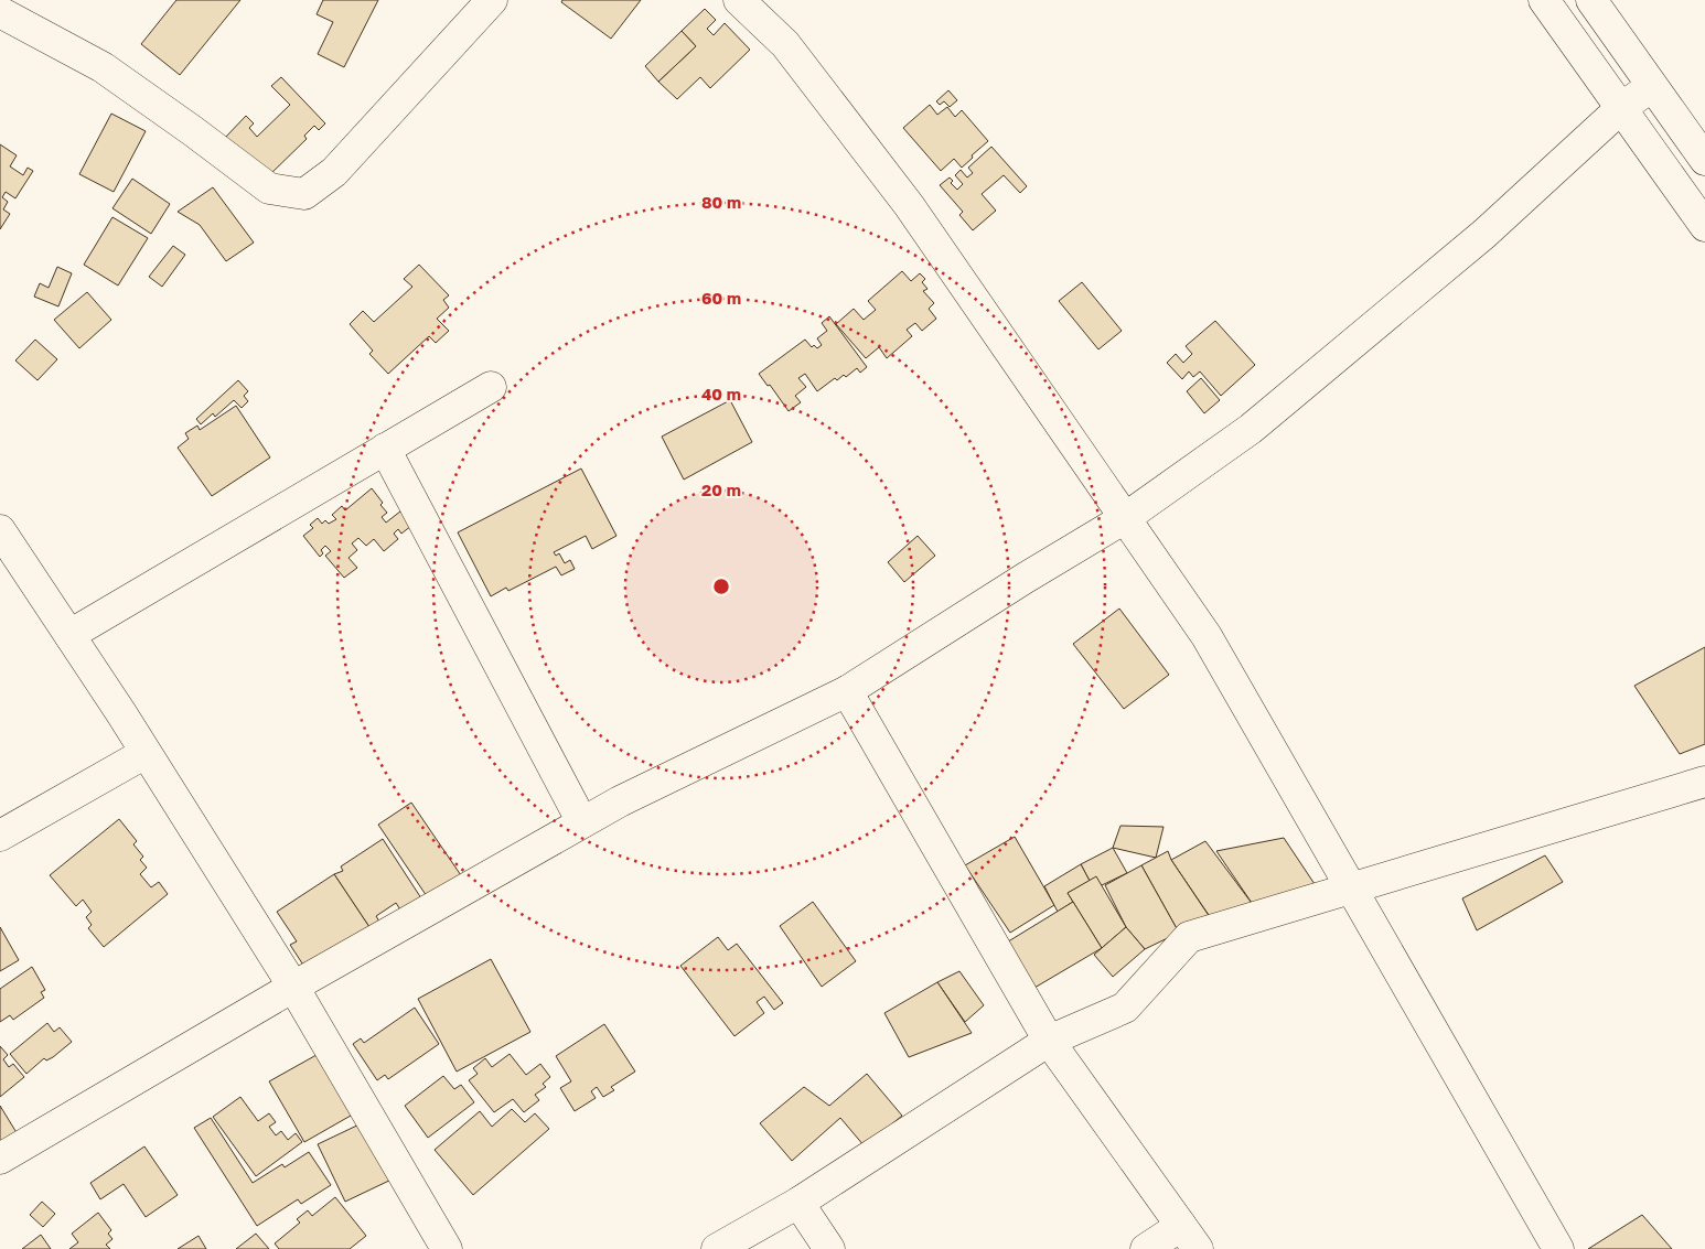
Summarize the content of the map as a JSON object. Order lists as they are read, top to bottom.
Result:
{
  "rings": [
    "80 m",
    "60 m",
    "40 m",
    "20 m"
  ]
}
